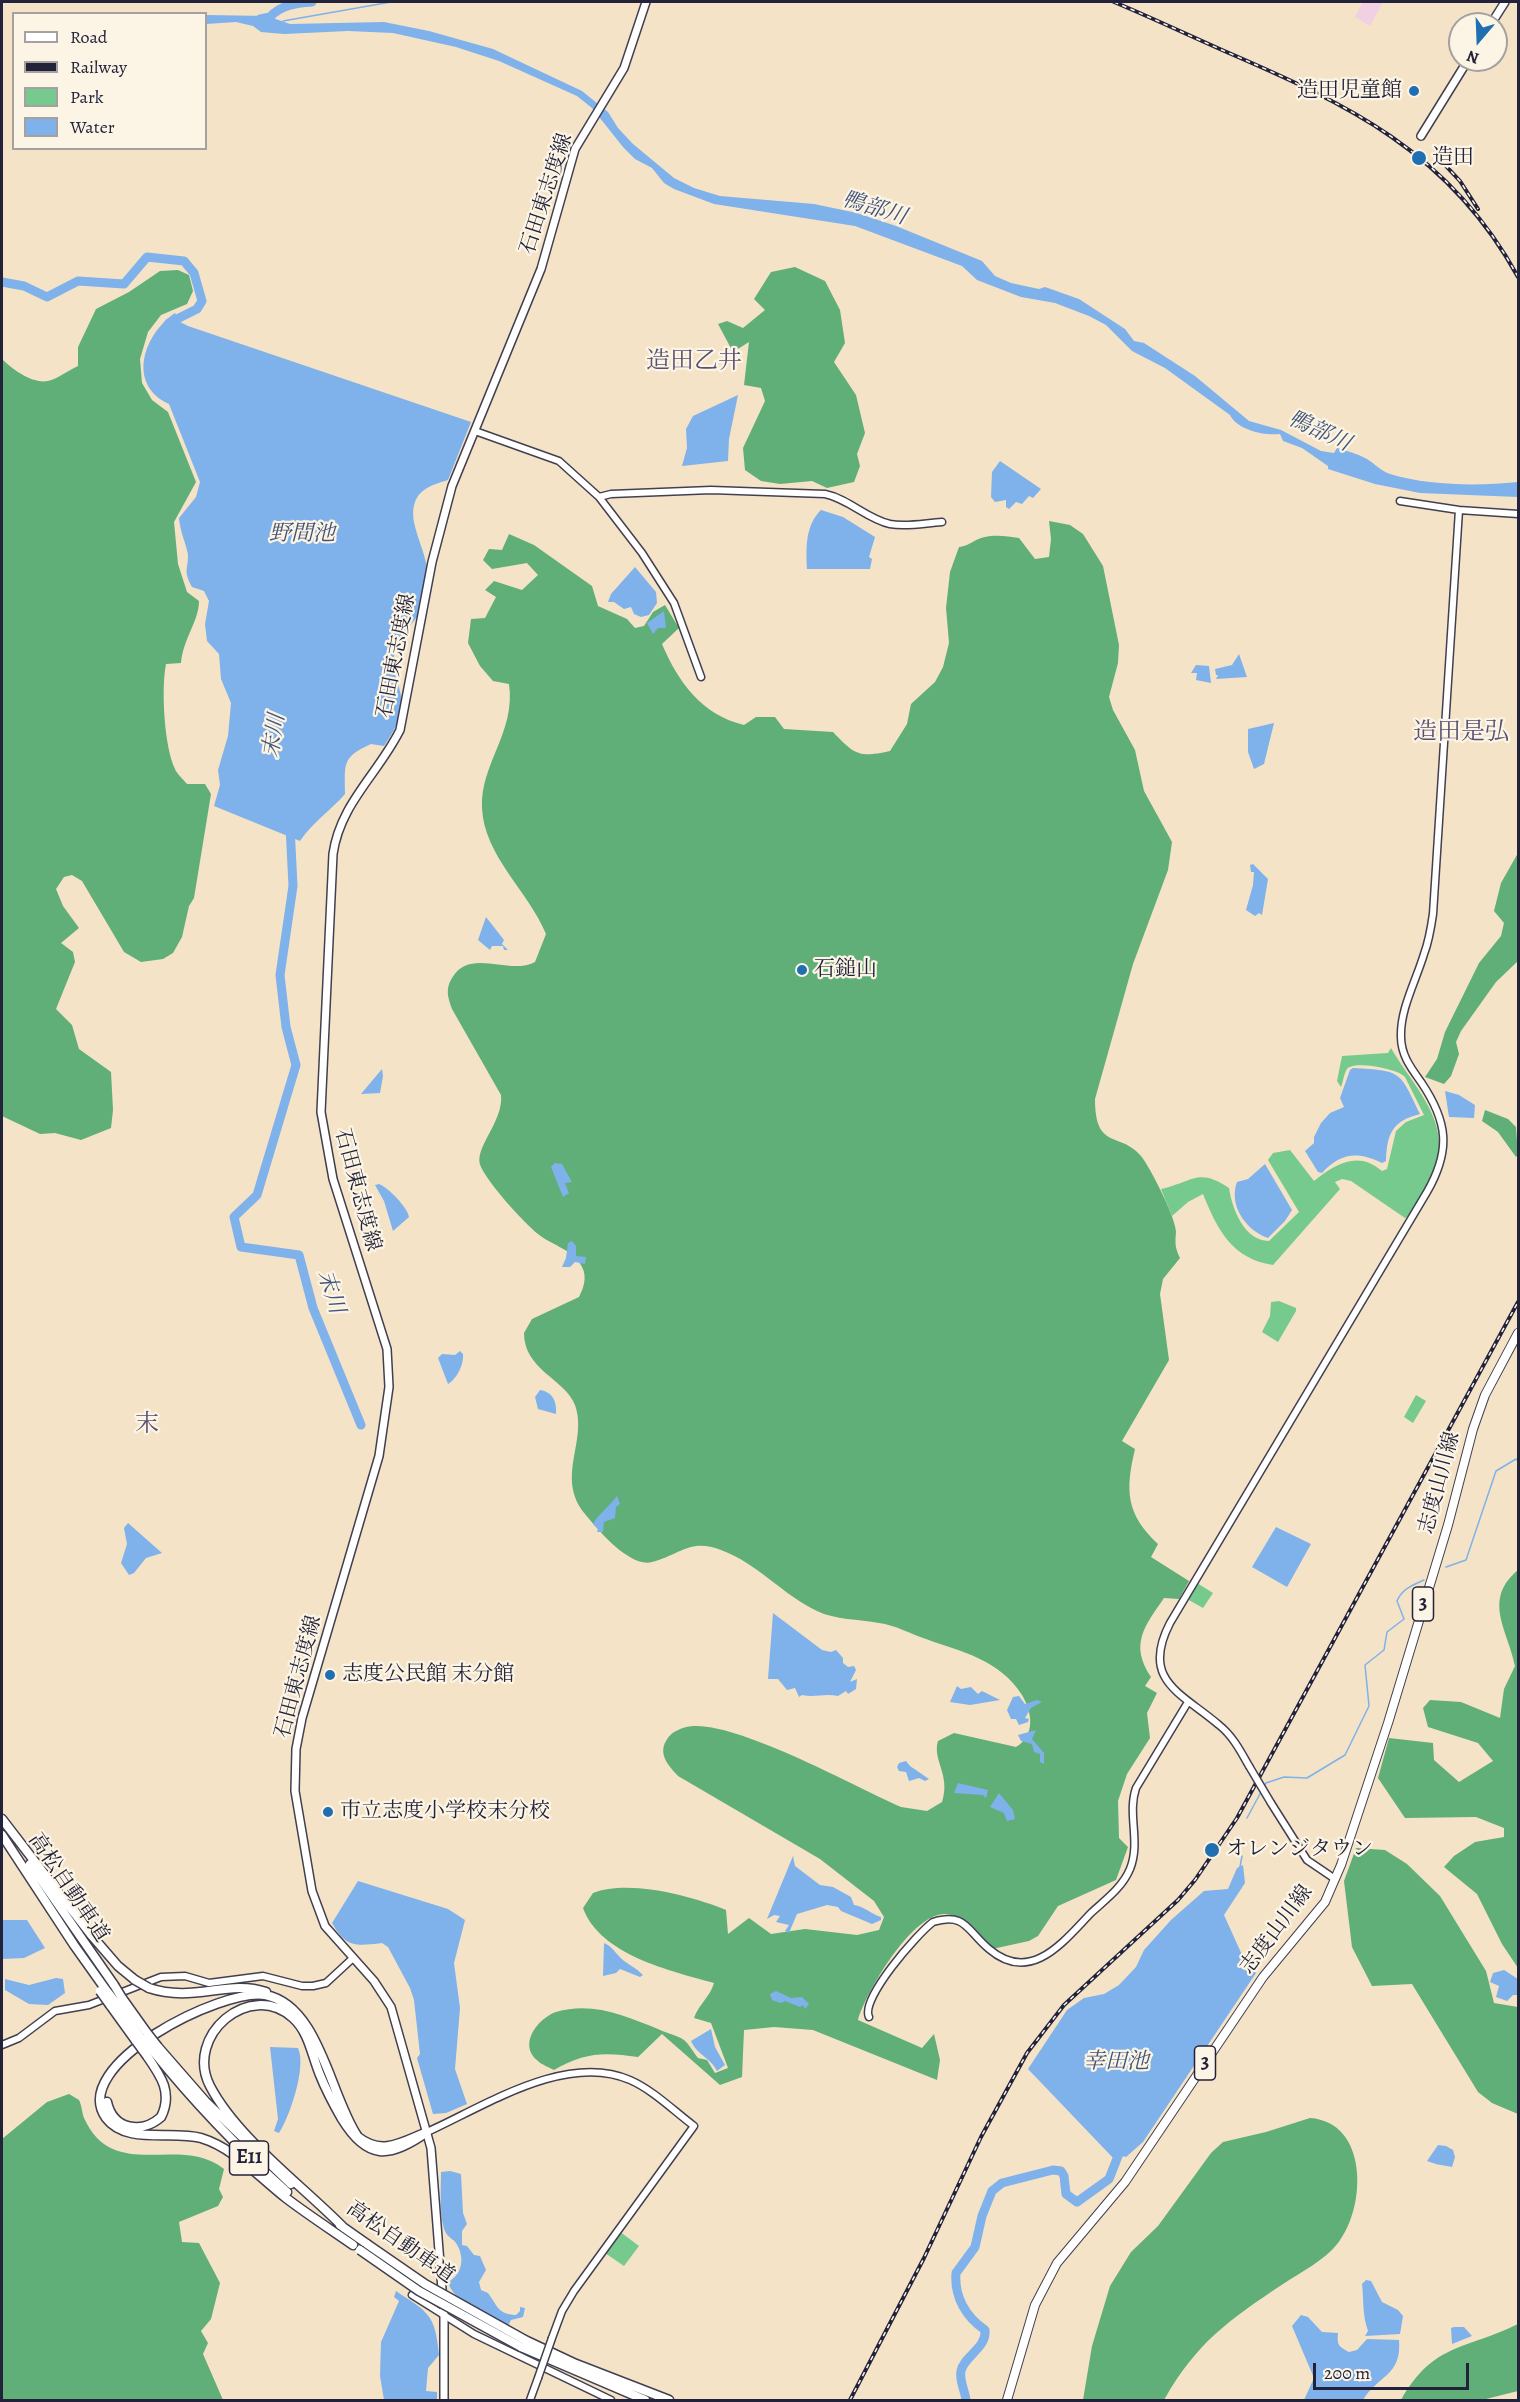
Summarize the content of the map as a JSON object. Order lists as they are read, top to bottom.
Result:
{
  "streets": {
    "highway": ["高松自動車道", "E11"],
    "main road": ["石田東志度線", "志度山川線", "3"]
  },
  "crossings": [
    ["高松自動車道", "E11"]
  ],
  "districts": ["造田乙井", "造田是弘", "末"],
  "water": [
    "鴨部川",
    "野間池",
    "末川",
    "幸田池"
  ],
  "places": [
    "造田児童館",
    "造田",
    "石鎚山",
    "志度公民館 末分館",
    "市立志度小学校末分校",
    "オレンジタウン"
  ],
  "legend": [
    "Road",
    "Railway",
    "Park",
    "Water"
  ],
  "scale_bar": "200 m",
  "north": "bottom"
}
